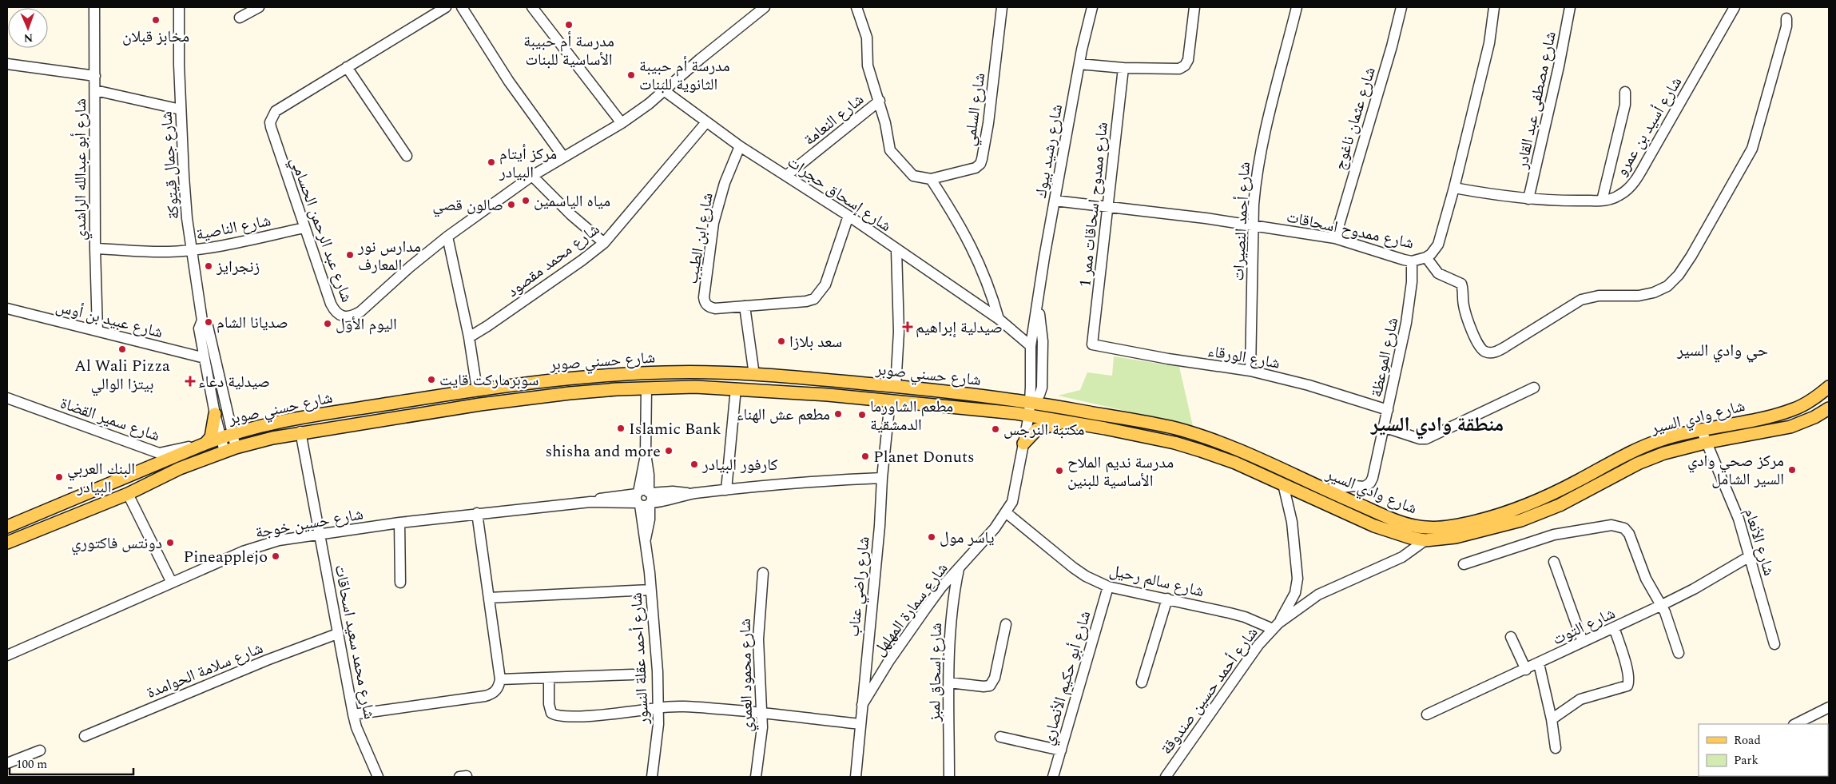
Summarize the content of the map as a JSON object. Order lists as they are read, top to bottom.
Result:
{
  "streets": {
    "main road": ["شارع حسني صوبر", "شارع وادي السير"],
    "street": [
      "شارع مصطفى عبد القادر",
      "شارع السلمي",
      "شارع عثمان ناغوج",
      "شارع النعامة",
      "شارع أسيد بن عمرو",
      "شارع رشيد بيوك",
      "شارع جمال قيتوكة",
      "شارع أبو عبدالله الراشدي",
      "شارع إسحاق حجرات",
      "شارع ممدوح اسحاقات ممر 1",
      "شارع أحمد النصيرات",
      "شارع الناصية",
      "شارع عبد الرحمن الحسامي",
      "شارع ممدوح اسحاقات",
      "شارع ابن الطيب",
      "شارع محمد مقصود",
      "شارع عبيد بن أوس",
      "شارع الورقاء",
      "شارع الموعظة",
      "شارع سمير القضاة",
      "شارع حسين خوجة",
      "شارع الأنعام",
      "شارع سالم رحيل",
      "شارع راضي عناب",
      "شارع سمارة المهلهل",
      "شارع التوت",
      "شارع محمد سعيد اسحاقات",
      "شارع أحمد عقلة النسور",
      "شارع سلامة الحوامدة",
      "شارع إسحاق لمبز",
      "شارع محمود العمري",
      "شارع أبو حكيم الأنصاري",
      "شارع أحمد حسين صندوقة"
    ]
  },
  "crossings": [
    ["شارع مصطفى عبد القادر", "شارع أسيد بن عمرو"],
    ["شارع عثمان ناغوج", "شارع ممدوح اسحاقات"],
    ["شارع النعامة", "شارع إسحاق حجرات"],
    ["شارع أسيد بن عمرو", "شارع ممدوح اسحاقات"],
    ["شارع رشيد بيوك", "شارع إسحاق حجرات"],
    ["شارع رشيد بيوك", "شارع ممدوح اسحاقات"],
    ["شارع رشيد بيوك", "شارع حسني صوبر"],
    ["شارع رشيد بيوك", "شارع وادي السير"],
    ["شارع رشيد بيوك", "شارع سمارة المهلهل"],
    ["شارع جمال قيتوكة", "شارع الناصية"],
    ["شارع جمال قيتوكة", "شارع عبيد بن أوس"],
    ["شارع جمال قيتوكة", "شارع حسني صوبر"],
    ["شارع أبو عبدالله الراشدي", "شارع الناصية"],
    ["شارع أبو عبدالله الراشدي", "شارع عبيد بن أوس"],
    ["شارع إسحاق حجرات", "شارع عبد الرحمن الحسامي"],
    ["شارع إسحاق حجرات", "شارع ابن الطيب"],
    ["شارع إسحاق حجرات", "شارع محمد مقصود"],
    ["شارع ممدوح اسحاقات ممر 1", "شارع ممدوح اسحاقات"],
    ["شارع ممدوح اسحاقات ممر 1", "شارع الورقاء"],
    ["شارع أحمد النصيرات", "شارع ممدوح اسحاقات"],
    ["شارع أحمد النصيرات", "شارع الورقاء"],
    ["شارع الناصية", "شارع عبد الرحمن الحسامي"],
    ["شارع ممدوح اسحاقات", "شارع الموعظة"],
    ["شارع الورقاء", "شارع الموعظة"],
    ["شارع الموعظة", "شارع وادي السير"],
    ["شارع حسني صوبر", "شارع وادي السير"],
    ["شارع حسني صوبر", "شارع سمير القضاة"],
    ["شارع حسني صوبر", "شارع راضي عناب"],
    ["شارع حسني صوبر", "شارع سمارة المهلهل"],
    ["شارع حسني صوبر", "شارع محمد سعيد اسحاقات"],
    ["شارع حسني صوبر", "شارع أحمد عقلة النسور"],
    ["شارع وادي السير", "شارع الأنعام"],
    ["شارع وادي السير", "شارع سمارة المهلهل"],
    ["شارع وادي السير", "شارع أحمد حسين صندوقة"],
    ["شارع حسين خوجة", "شارع راضي عناب"],
    ["شارع حسين خوجة", "شارع محمد سعيد اسحاقات"],
    ["شارع حسين خوجة", "شارع أحمد عقلة النسور"],
    ["شارع الأنعام", "شارع التوت"],
    ["شارع سالم رحيل", "شارع سمارة المهلهل"],
    ["شارع سالم رحيل", "شارع أبو حكيم الأنصاري"],
    ["شارع سالم رحيل", "شارع أحمد حسين صندوقة"],
    ["شارع راضي عناب", "شارع سمارة المهلهل"],
    ["شارع سمارة المهلهل", "شارع إسحاق لمبز"],
    ["شارع محمد سعيد اسحاقات", "شارع سلامة الحوامدة"]
  ],
  "districts": ["حي وادي السير", "منطقة وادي السير"],
  "places": {
    "other": [
      "مخابز قبلان",
      "مدرسة أم حبيبة الأساسية للبنات",
      "مدرسة أم حبيبة الثانوية للبنات",
      "مركز أيتام البيادر",
      "مياه الياسمين",
      "صالون قصي",
      "مدارس نور المعارف",
      "زنجرايز",
      "صديانا الشام",
      "اليوم الأول",
      "سعد بلازا",
      "Al Wali Pizza بيتزا الوالي",
      "سوبرماركت قايت",
      "مطعم عش الهناء",
      "مطعم الشاورما الدمشقية",
      "Islamic Bank",
      "مكتبة النرجس",
      "shisha and more",
      "Planet Donuts",
      "كارفور البيادر",
      "مركز صحي وادي السير الشامل",
      "مدرسة نديم الملاح الأساسية للبنين",
      "البنك العربي - البيادر",
      "ياسر مول",
      "دونتس فاكتوري",
      "Pineapplejo"
    ],
    "health": ["صيدلية إبراهيم", "صيدلية دعاء"]
  },
  "legend": ["Road", "Park"],
  "scale_bar": "100 m",
  "north": "bottom"
}
